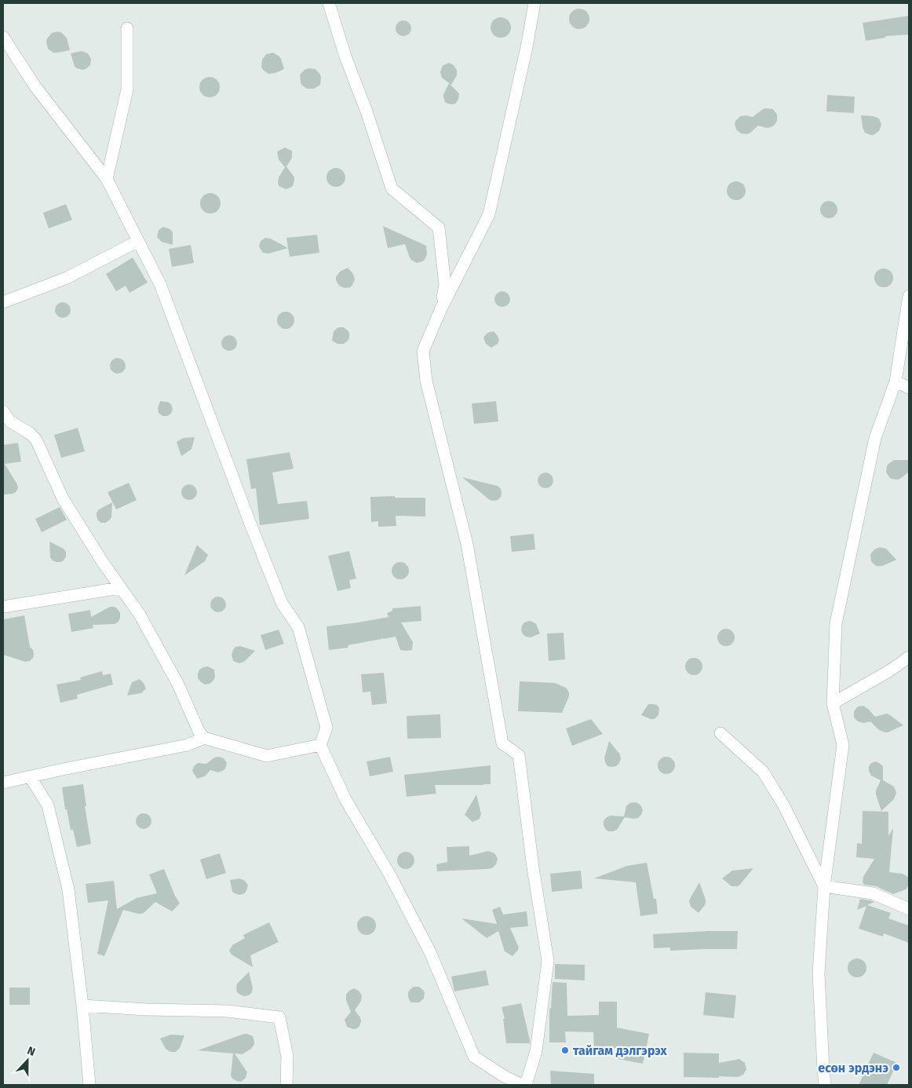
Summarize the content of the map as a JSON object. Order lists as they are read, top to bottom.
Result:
{
  "places": ["тайгам дэлгэрэх", "есөн эрдэнэ"],
  "north": "top"
}
